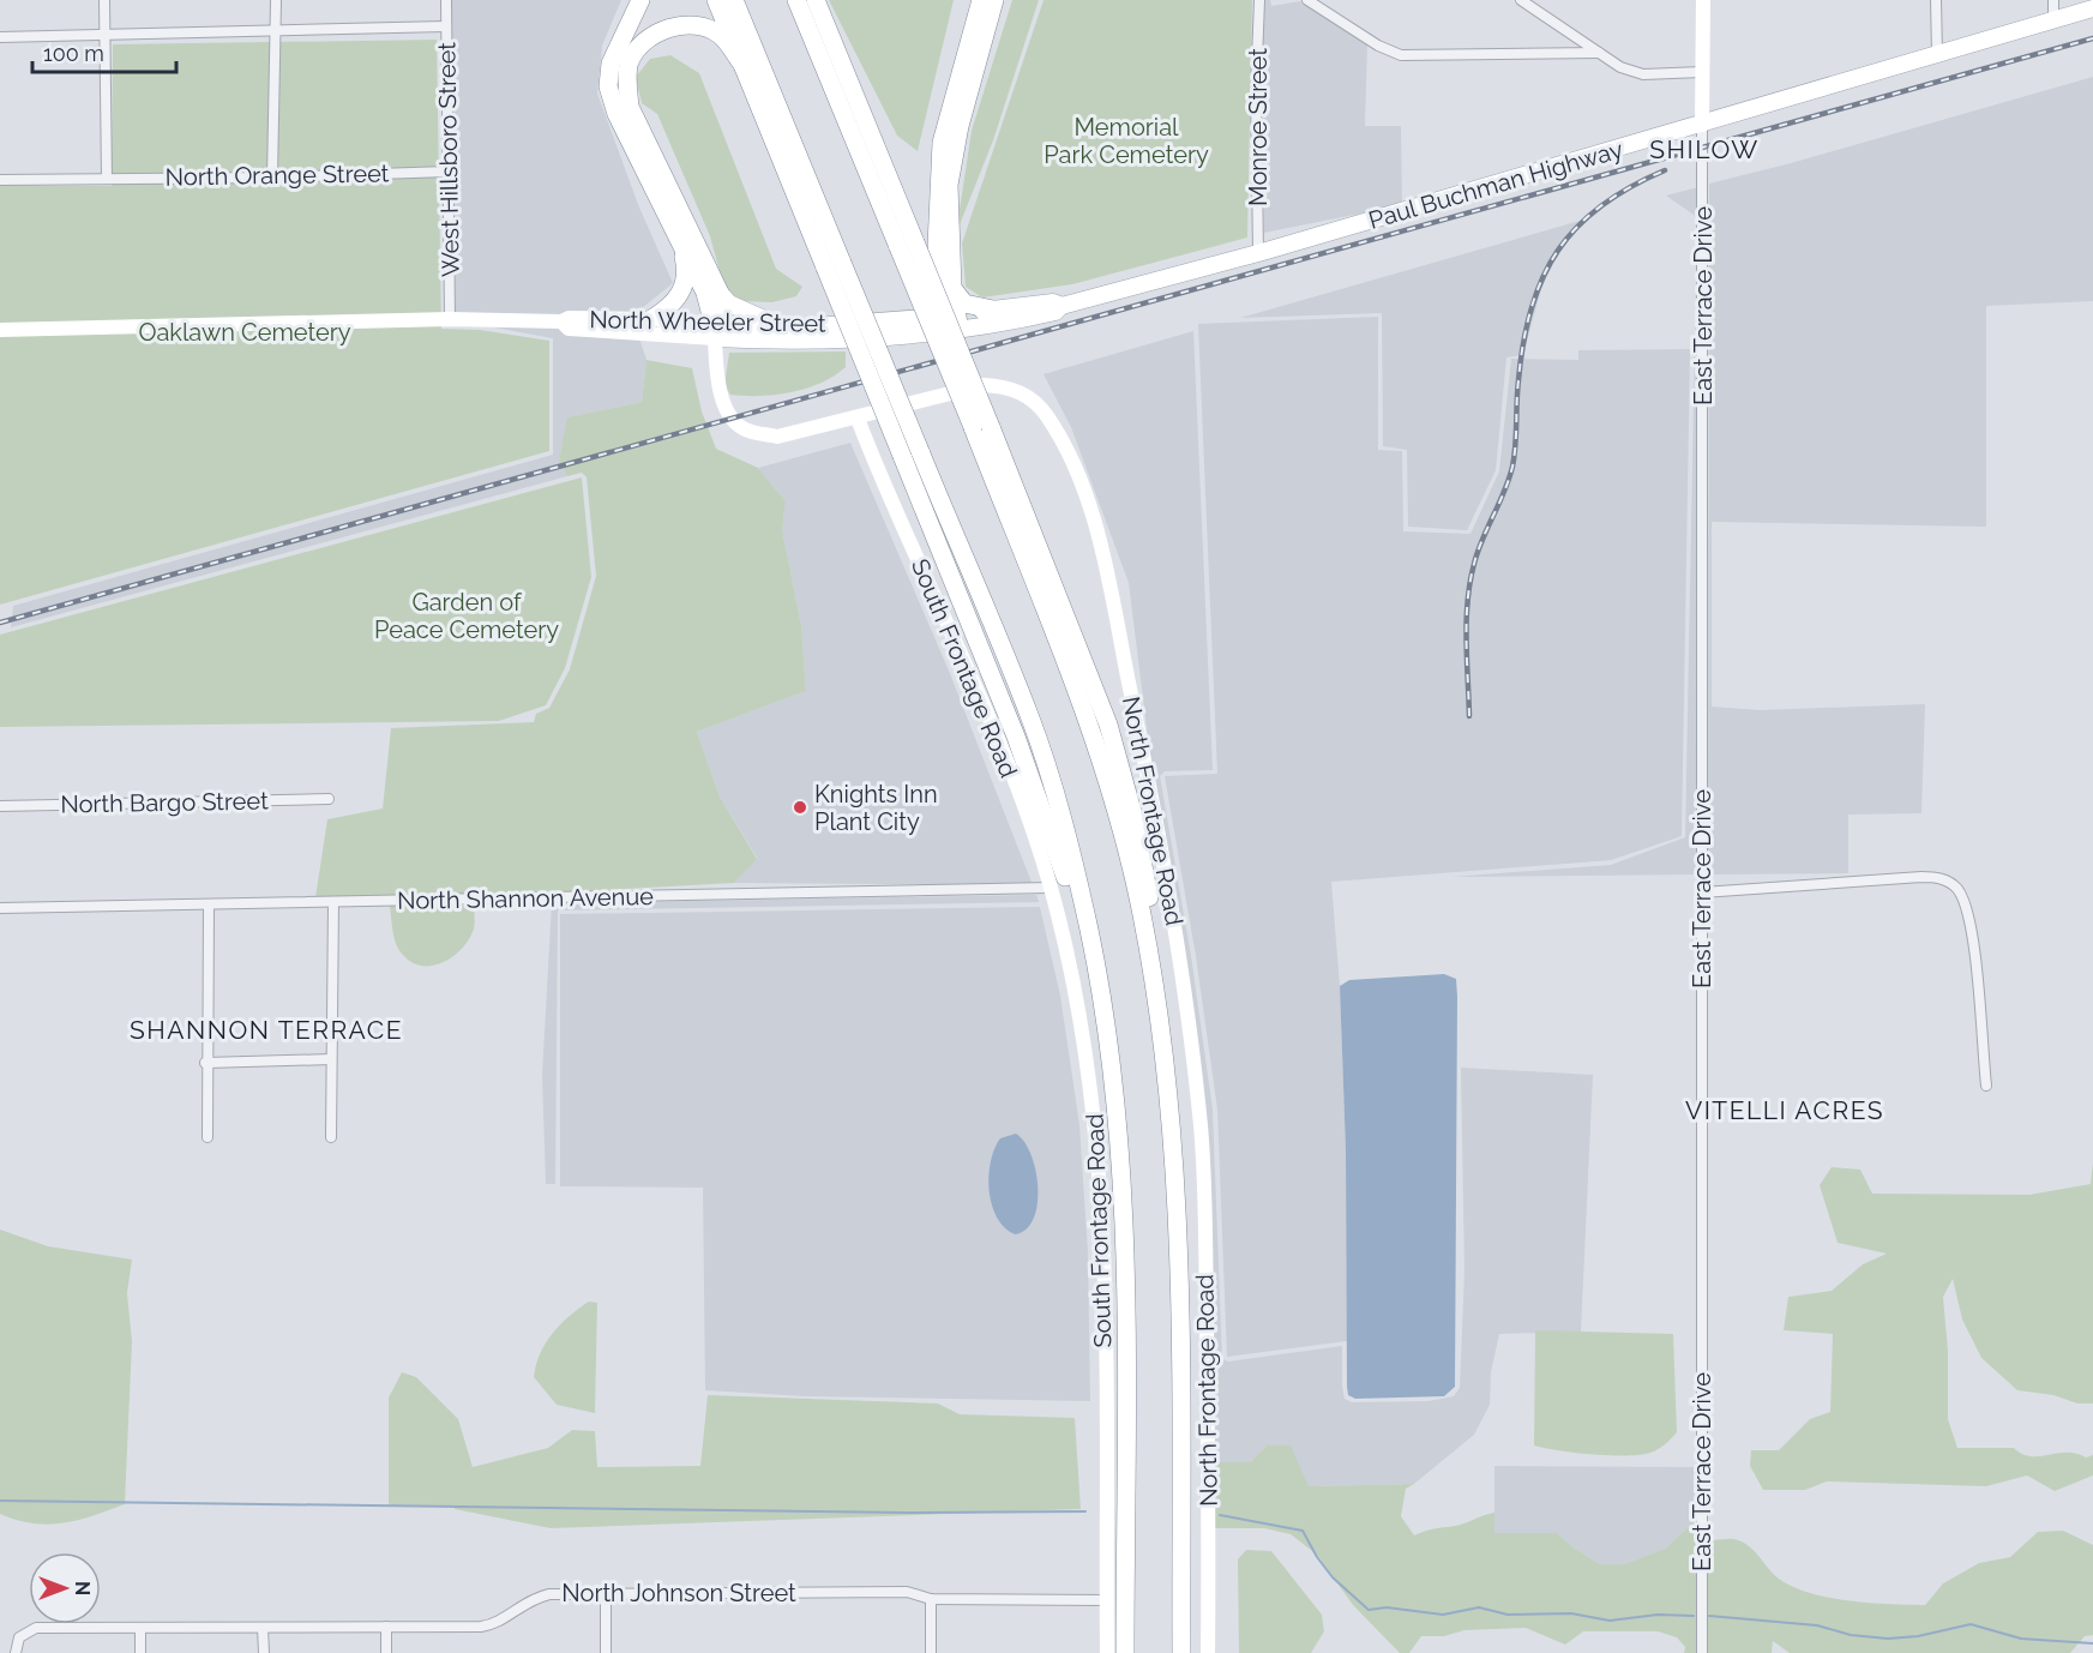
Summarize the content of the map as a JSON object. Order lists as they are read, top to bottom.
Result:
{
  "streets": {
    "main road": ["Paul Buchman Highway", "North Wheeler Street"],
    "street": [
      "Monroe Street",
      "West Hillsboro Street",
      "North Orange Street",
      "East Terrace Drive",
      "South Frontage Road",
      "North Bargo Street",
      "North Frontage Road",
      "North Shannon Avenue",
      "North Johnson Street"
    ]
  },
  "crossings": [
    ["Monroe Street", "Paul Buchman Highway"],
    ["West Hillsboro Street", "North Orange Street"],
    ["West Hillsboro Street", "North Wheeler Street"],
    ["Paul Buchman Highway", "East Terrace Drive"],
    ["Paul Buchman Highway", "North Wheeler Street"],
    ["North Wheeler Street", "North Frontage Road"],
    ["South Frontage Road", "North Frontage Road"],
    ["South Frontage Road", "North Shannon Avenue"],
    ["South Frontage Road", "North Johnson Street"]
  ],
  "districts": ["SHILOW", "SHANNON TERRACE", "VITELLI ACRES"],
  "parks": ["Memorial Park Cemetery", "Oaklawn Cemetery", "Garden of Peace Cemetery"],
  "places": ["Knights Inn Plant City"],
  "scale_bar": "100 m",
  "north": "right"
}
